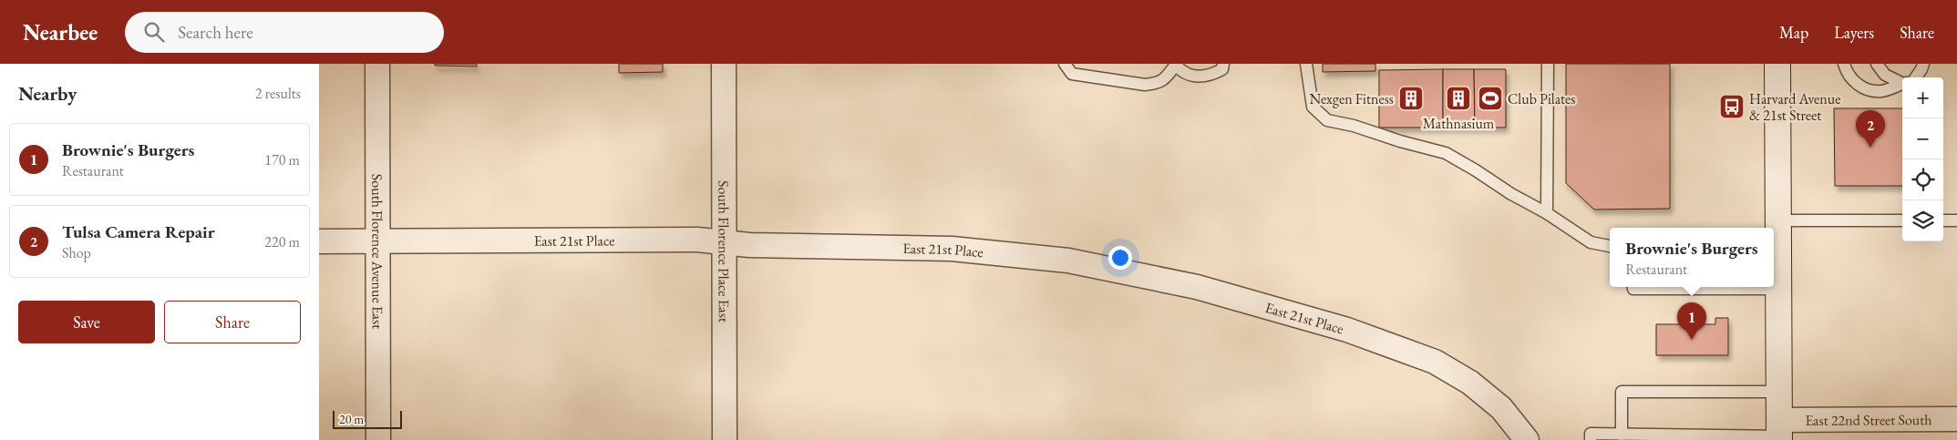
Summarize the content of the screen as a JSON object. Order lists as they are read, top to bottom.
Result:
{
  "streets": {
    "street": [
      "East 21st Place",
      "South Florence Place East",
      "South Florence Avenue East",
      "East 22nd Street South"
    ]
  },
  "crossings": [
    ["East 21st Place", "South Florence Place East"],
    ["East 21st Place", "South Florence Avenue East"]
  ],
  "places": {
    "building": ["Nexgen Fitness", "Mathnasium"],
    "sports": ["Club Pilates"],
    "bus stop": ["Harvard Avenue & 21st Street"]
  },
  "scale_bar": "20 m",
  "page": {
    "header": "Nearbee",
    "search": "Search here",
    "nav": ["Map", "Layers", "Share"],
    "heading": ["Nearby", "2 results"],
    "map_buttons": ["+", "−"],
    "pins": ["2", "1"],
    "list": [
      {
        "mark": "1",
        "name": "Brownie's Burgers",
        "note": "Restaurant",
        "value": "170 m"
      },
      {
        "mark": "2",
        "name": "Tulsa Camera Repair",
        "note": "Shop",
        "value": "220 m"
      }
    ],
    "popup": ["Brownie's Burgers", "Restaurant"],
    "buttons": ["Save", "Share"],
    "scale": "20 m"
  }
}
